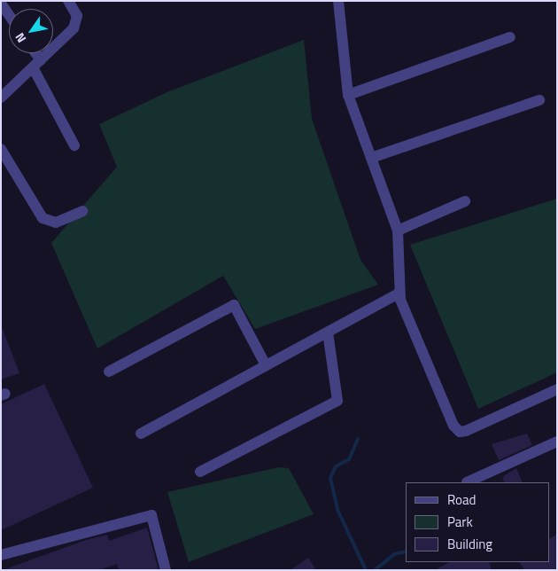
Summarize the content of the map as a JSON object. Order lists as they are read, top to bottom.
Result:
{
  "legend": ["Road", "Park", "Building"],
  "north": "bottom left"
}
